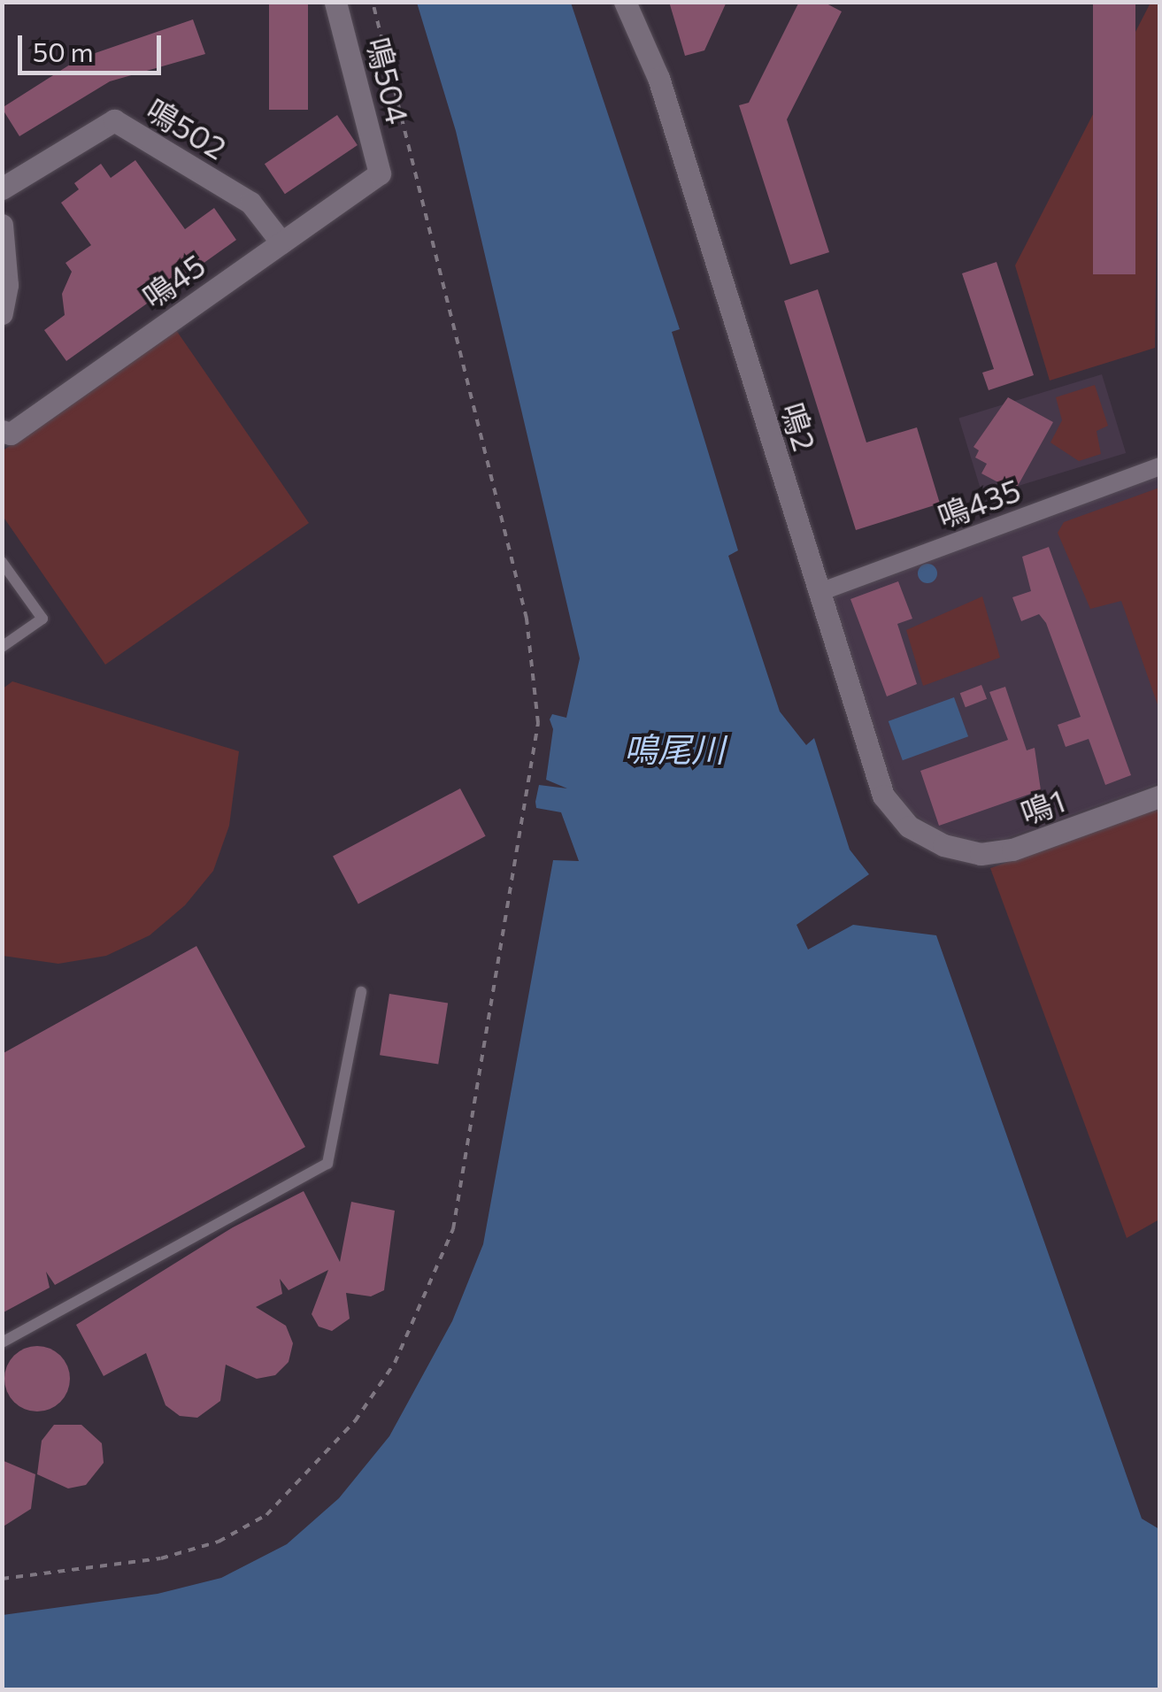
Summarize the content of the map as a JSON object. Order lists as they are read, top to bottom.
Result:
{
  "streets": {
    "street": [
      "鳴504",
      "鳴502",
      "鳴45",
      "鳴2",
      "鳴435",
      "鳴1"
    ]
  },
  "crossings": [
    ["鳴504", "鳴45"],
    ["鳴502", "鳴45"],
    ["鳴2", "鳴435"],
    ["鳴2", "鳴1"]
  ],
  "water": ["鳴尾川"],
  "scale_bar": "50 m"
}
